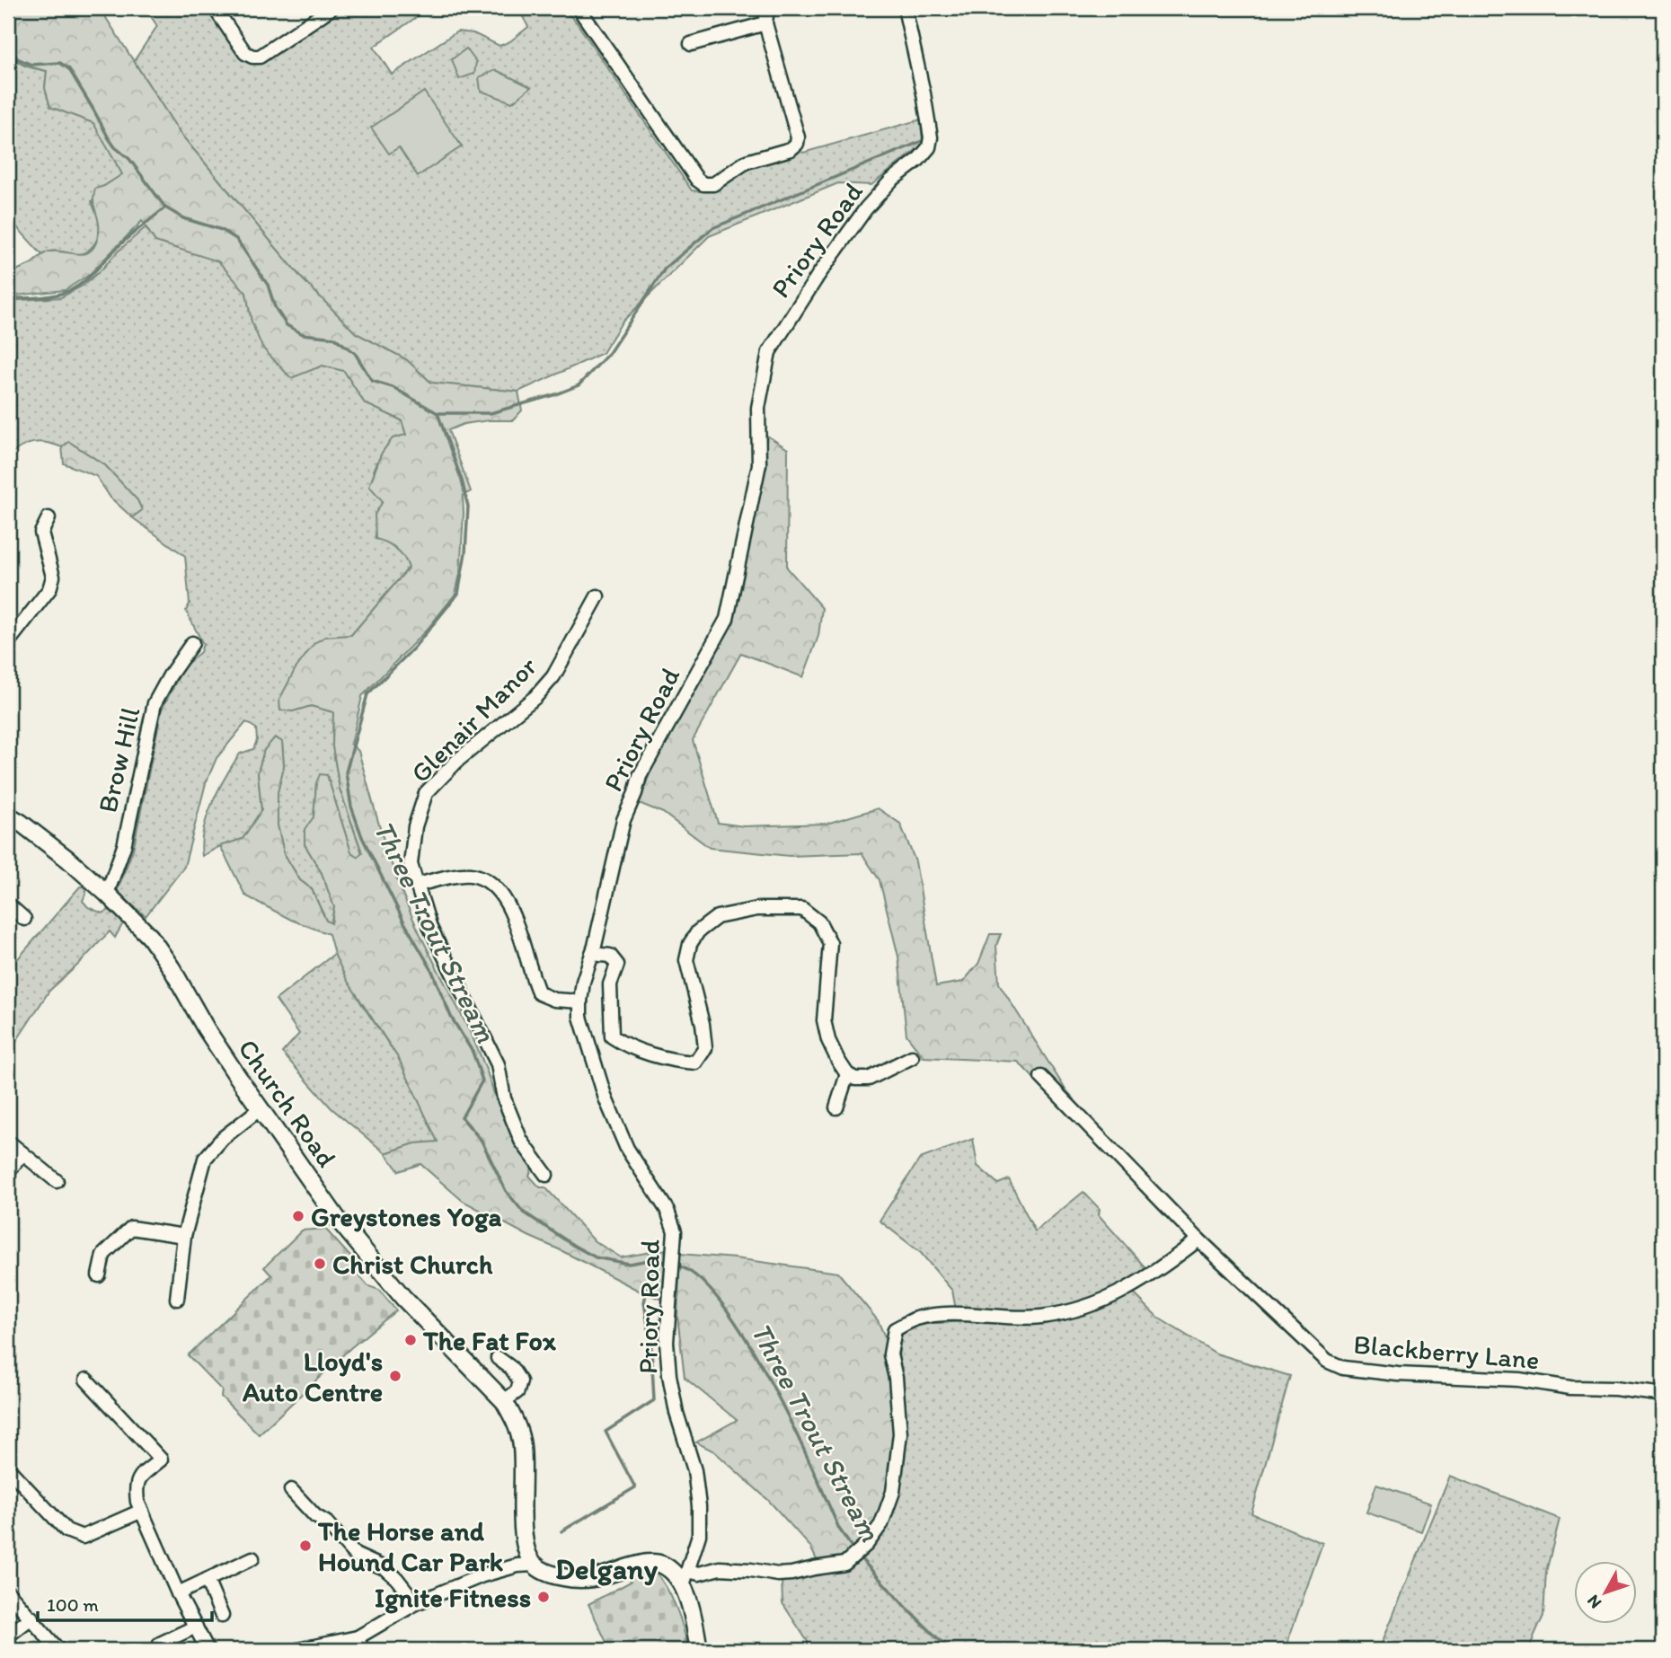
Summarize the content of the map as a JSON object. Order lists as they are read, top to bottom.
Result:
{
  "streets": {
    "main road": ["Church Road"],
    "street": [
      "Priory Road",
      "Glenair Manor",
      "Brow Hill",
      "Blackberry Lane"
    ]
  },
  "crossings": [
    ["Brow Hill", "Church Road"]
  ],
  "districts": ["Delgany"],
  "water": ["Three Trout Stream"],
  "places": [
    "Greystones Yoga",
    "Christ Church",
    "The Fat Fox",
    "Lloyd's Auto Centre",
    "The Horse and Hound Car Park",
    "Ignite Fitness"
  ],
  "scale_bar": "100 m",
  "north": "bottom left"
}
